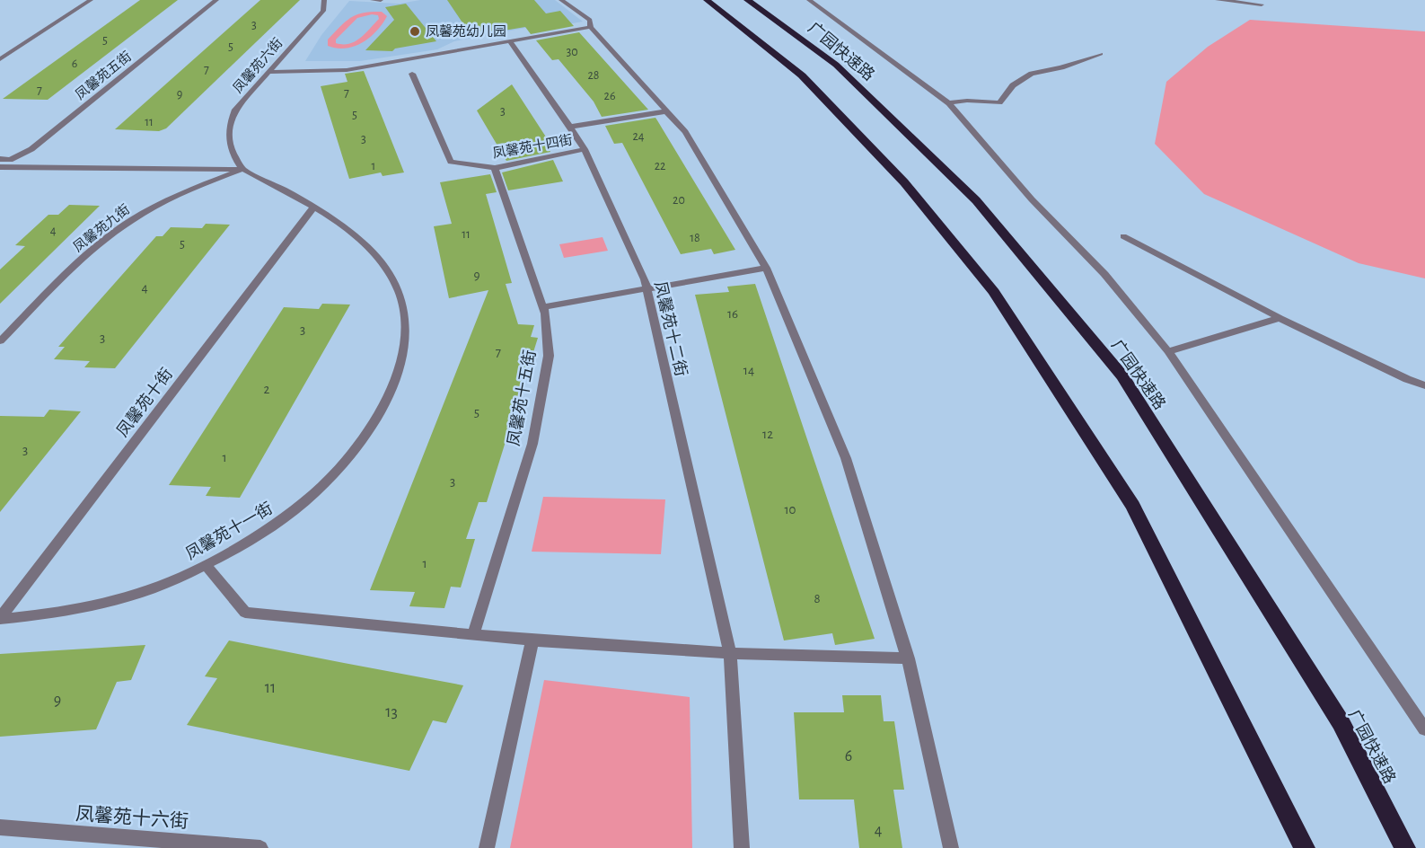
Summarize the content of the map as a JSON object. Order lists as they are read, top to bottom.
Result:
{
  "streets": {
    "highway": ["广园快速路"],
    "street": [
      "凤馨苑六街",
      "凤馨苑五街",
      "凤馨苑十四街",
      "凤馨苑九街",
      "凤馨苑十二街",
      "凤馨苑十五街",
      "凤馨苑十街",
      "凤馨苑十一街",
      "凤馨苑十六街"
    ]
  },
  "crossings": [
    ["凤馨苑六街", "凤馨苑九街"],
    ["凤馨苑十四街", "凤馨苑十二街"],
    ["凤馨苑十四街", "凤馨苑十五街"],
    ["凤馨苑十街", "凤馨苑十一街"]
  ],
  "places": ["凤馨苑幼儿园"],
  "house_numbers": [
    "3",
    "5",
    "5",
    "30",
    "6",
    "7",
    "28",
    "7",
    "7",
    "9",
    "26",
    "3",
    "5",
    "11",
    "24",
    "3",
    "1",
    "22",
    "20",
    "4",
    "11",
    "18",
    "5",
    "9",
    "4",
    "16",
    "3",
    "3",
    "7",
    "14",
    "2",
    "5",
    "12",
    "3",
    "1",
    "3",
    "10",
    "1",
    "8",
    "11",
    "9",
    "13",
    "6",
    "4"
  ]
}
